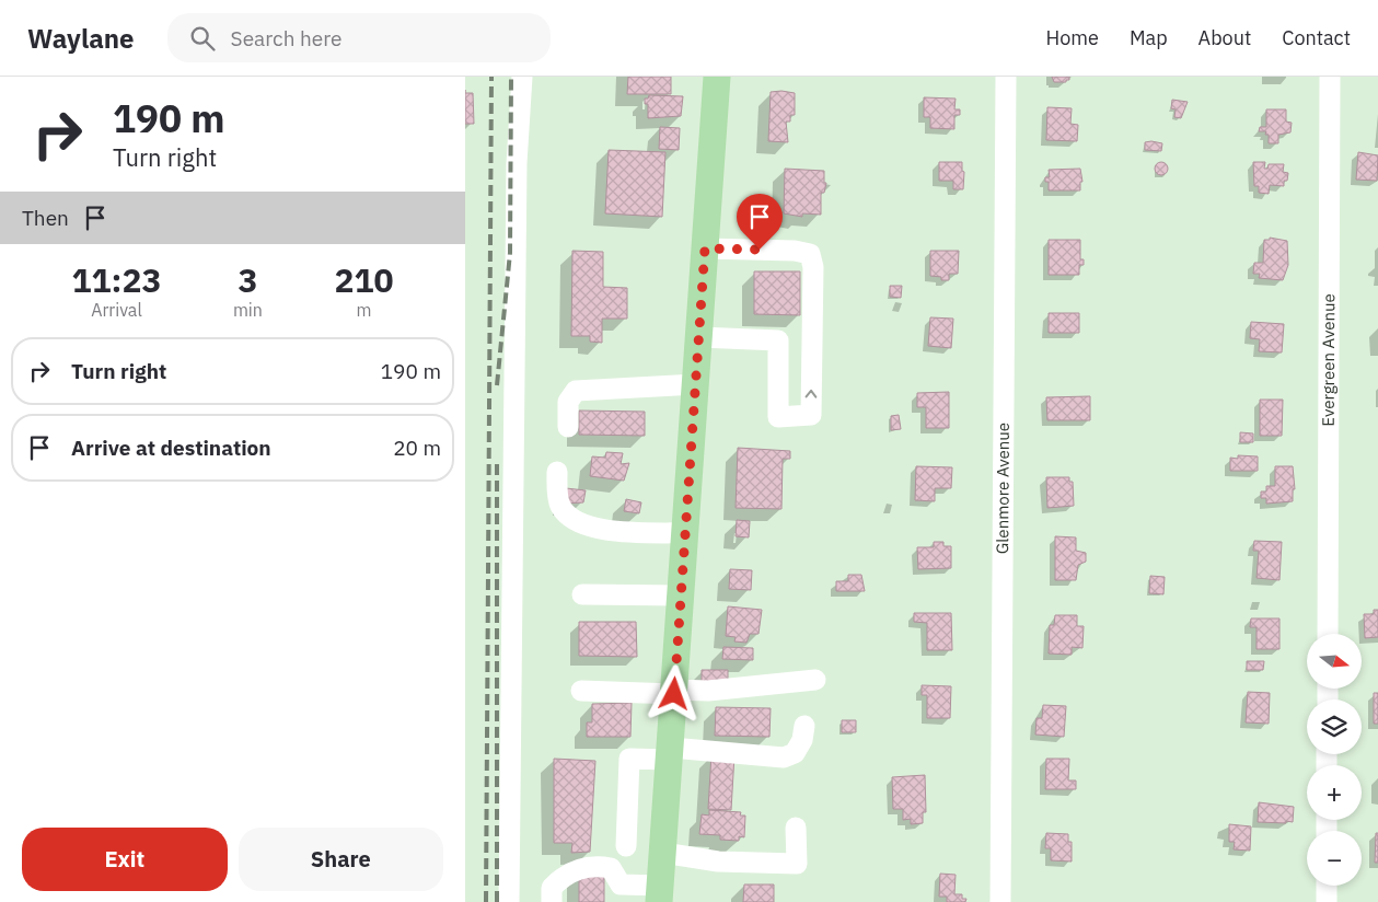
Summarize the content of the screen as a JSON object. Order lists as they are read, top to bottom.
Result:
{
  "streets": {
    "street": ["Evergreen Avenue", "Glenmore Avenue"]
  },
  "north": "right",
  "page": {
    "header": "Waylane",
    "search": "Search here",
    "nav": [
      "Home",
      "Map",
      "About",
      "Contact"
    ],
    "turn": ["190 m", "Turn right"],
    "then": "Then",
    "eta": [
      "11:23",
      "Arrival",
      "3",
      "min",
      "210",
      "m"
    ],
    "list": [
      {
        "name": "Turn right",
        "value": "190 m"
      },
      {
        "name": "Arrive at destination",
        "value": "20 m"
      }
    ],
    "map_buttons": ["+", "−"],
    "buttons": ["Exit", "Share"]
  }
}
